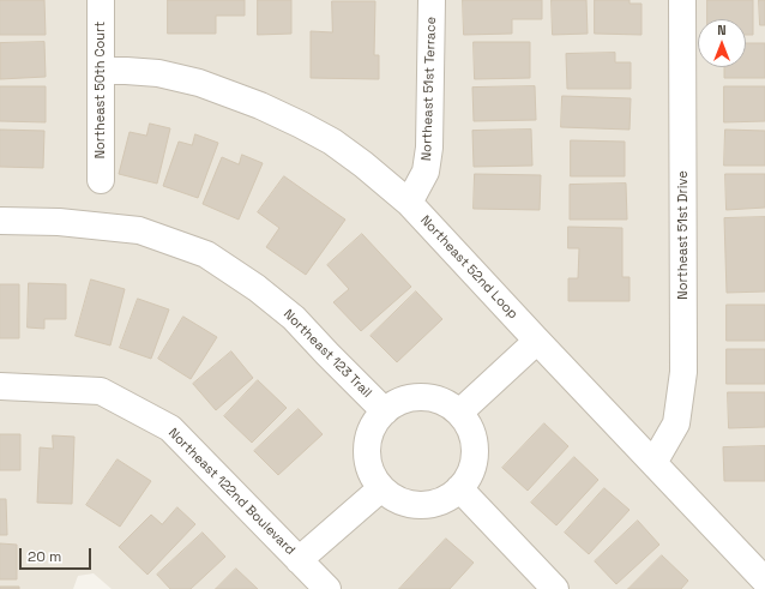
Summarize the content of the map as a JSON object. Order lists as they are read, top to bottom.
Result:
{
  "streets": {
    "street": [
      "Northeast 51st Terrace",
      "Northeast 50th Court",
      "Northeast 51st Drive",
      "Northeast 52nd Loop",
      "Northeast 123 Trail",
      "Northeast 122nd Boulevard"
    ]
  },
  "crossings": [
    ["Northeast 51st Terrace", "Northeast 52nd Loop"],
    ["Northeast 50th Court", "Northeast 52nd Loop"],
    ["Northeast 51st Drive", "Northeast 52nd Loop"],
    ["Northeast 123 Trail", "Northeast 122nd Boulevard"]
  ],
  "scale_bar": "20 m",
  "north": "top"
}
